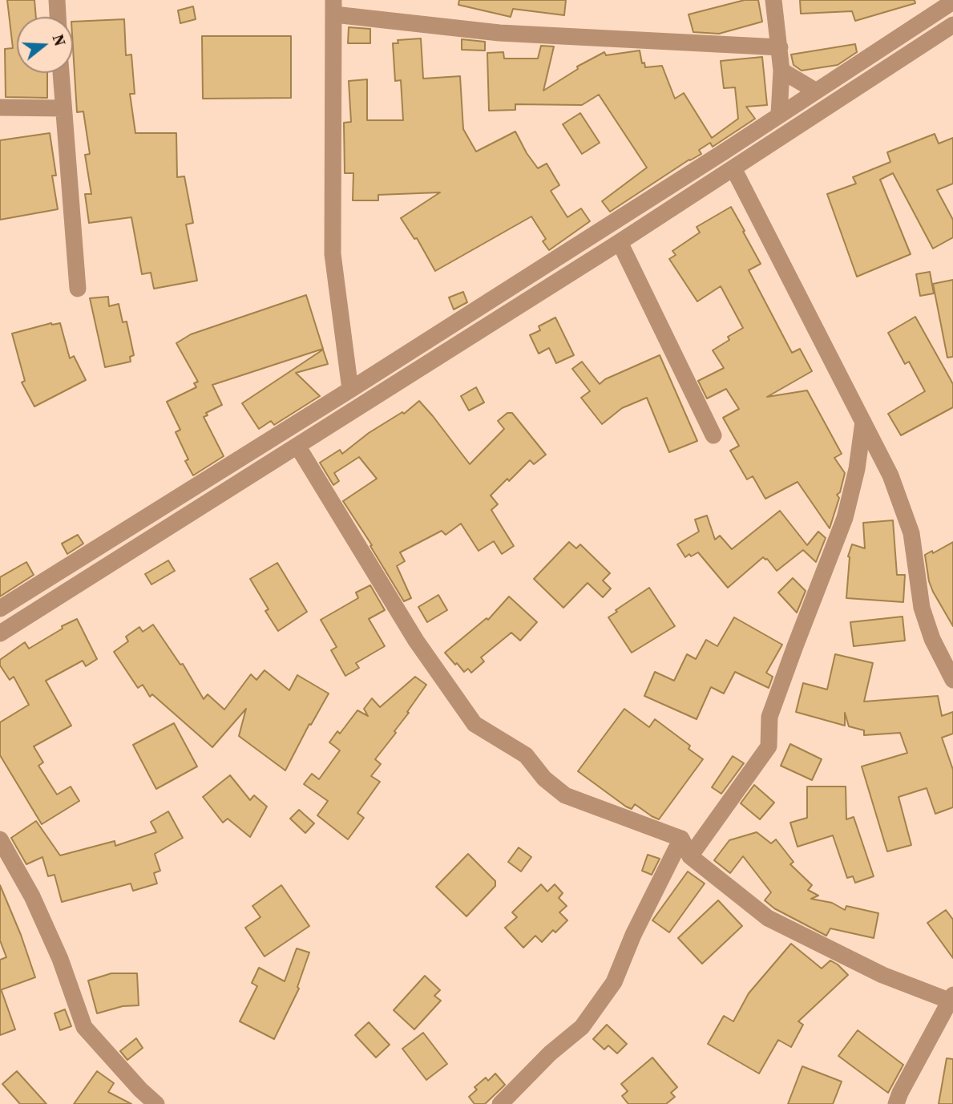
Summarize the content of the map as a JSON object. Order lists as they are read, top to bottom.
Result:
{
  "north": "right"
}
